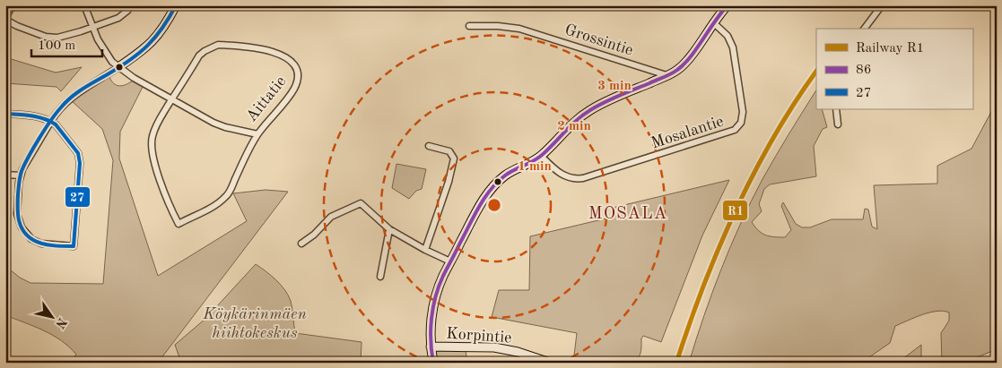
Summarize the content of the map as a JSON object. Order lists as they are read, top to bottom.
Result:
{
  "streets": {
    "street": [
      "Grossintie",
      "Aittatie",
      "Mosalantie",
      "Korpintie"
    ]
  },
  "districts": ["MOSALA"],
  "parks": ["Köykärinmäen hiihtokeskus"],
  "lines": ["transit line 86", "transit line 27", "rail line R1"],
  "legend": ["Railway R1", "86", "27"],
  "scale_bar": "100 m",
  "north": "bottom right",
  "rings": ["3 min", "2 min", "1 min"]
}
